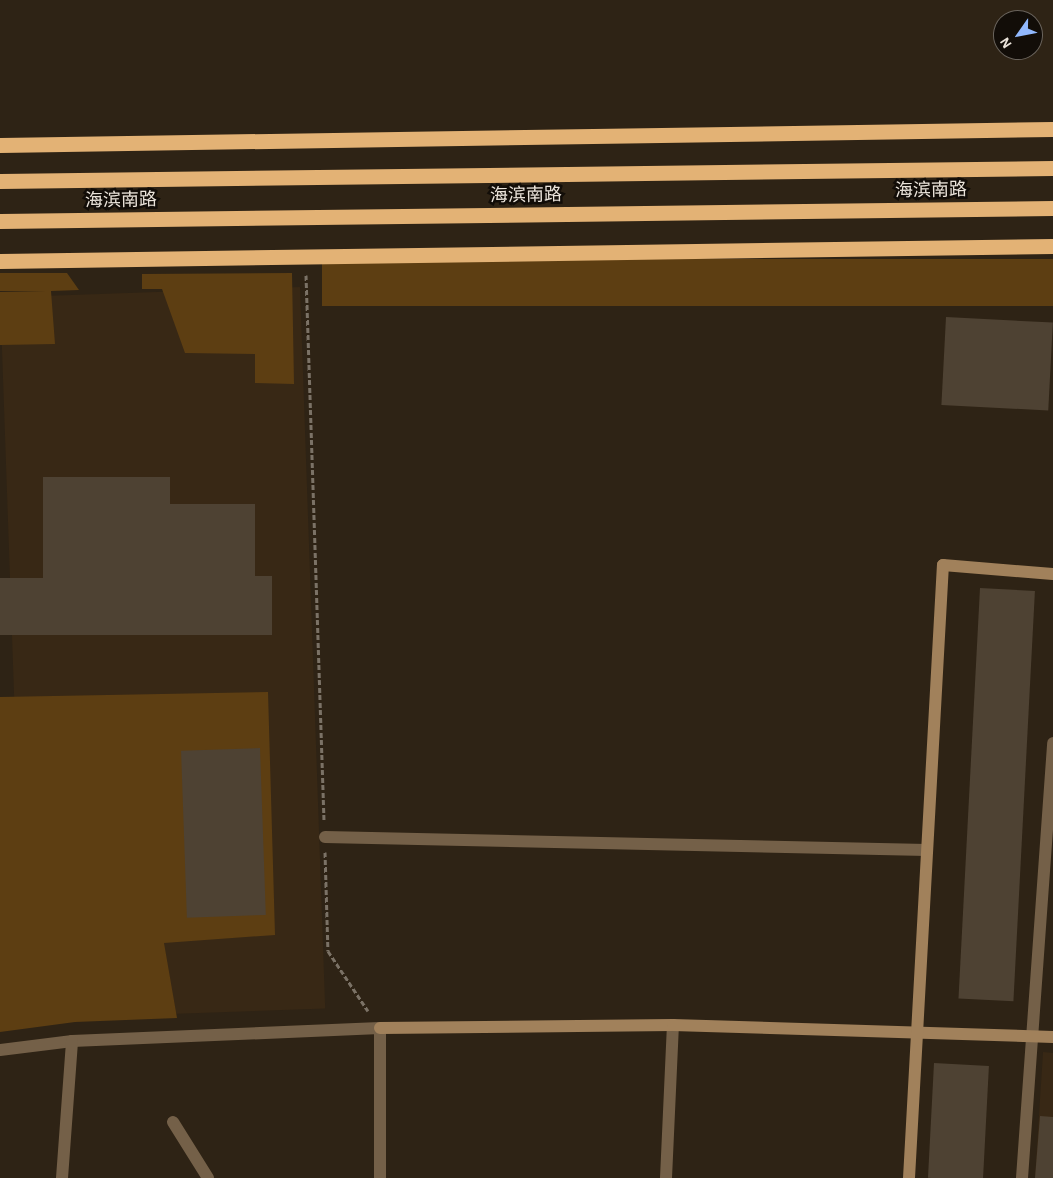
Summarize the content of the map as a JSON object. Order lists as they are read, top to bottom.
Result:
{
  "streets": {
    "highway": ["海滨南路"]
  },
  "north": "bottom left"
}
